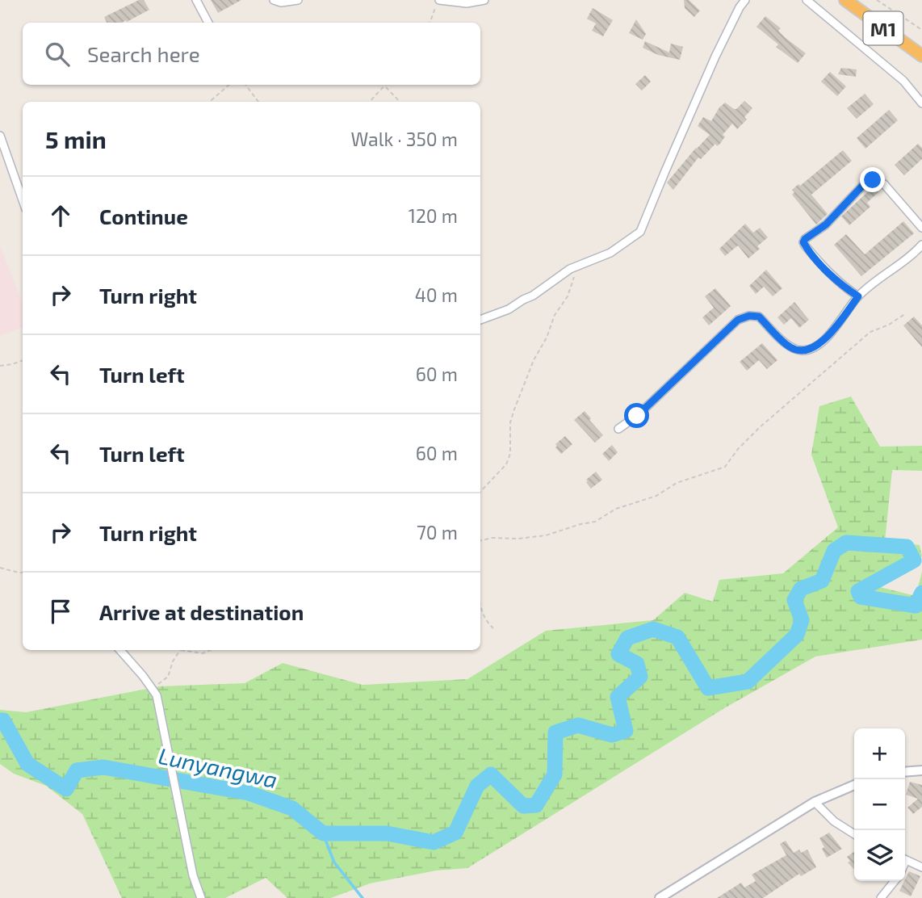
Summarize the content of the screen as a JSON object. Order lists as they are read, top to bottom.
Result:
{
  "streets": {
    "highway": ["M1"]
  },
  "water": ["Lunyangwa"],
  "page": {
    "search": "Search here",
    "heading": ["5 min", "Walk · 350 m"],
    "list": [
      ["Continue", "120 m"],
      ["Turn right", "40 m"],
      ["Turn left", "60 m"],
      ["Turn left", "60 m"],
      ["Turn right", "70 m"],
      "Arrive at destination"
    ],
    "map_buttons": ["+", "−"]
  }
}
